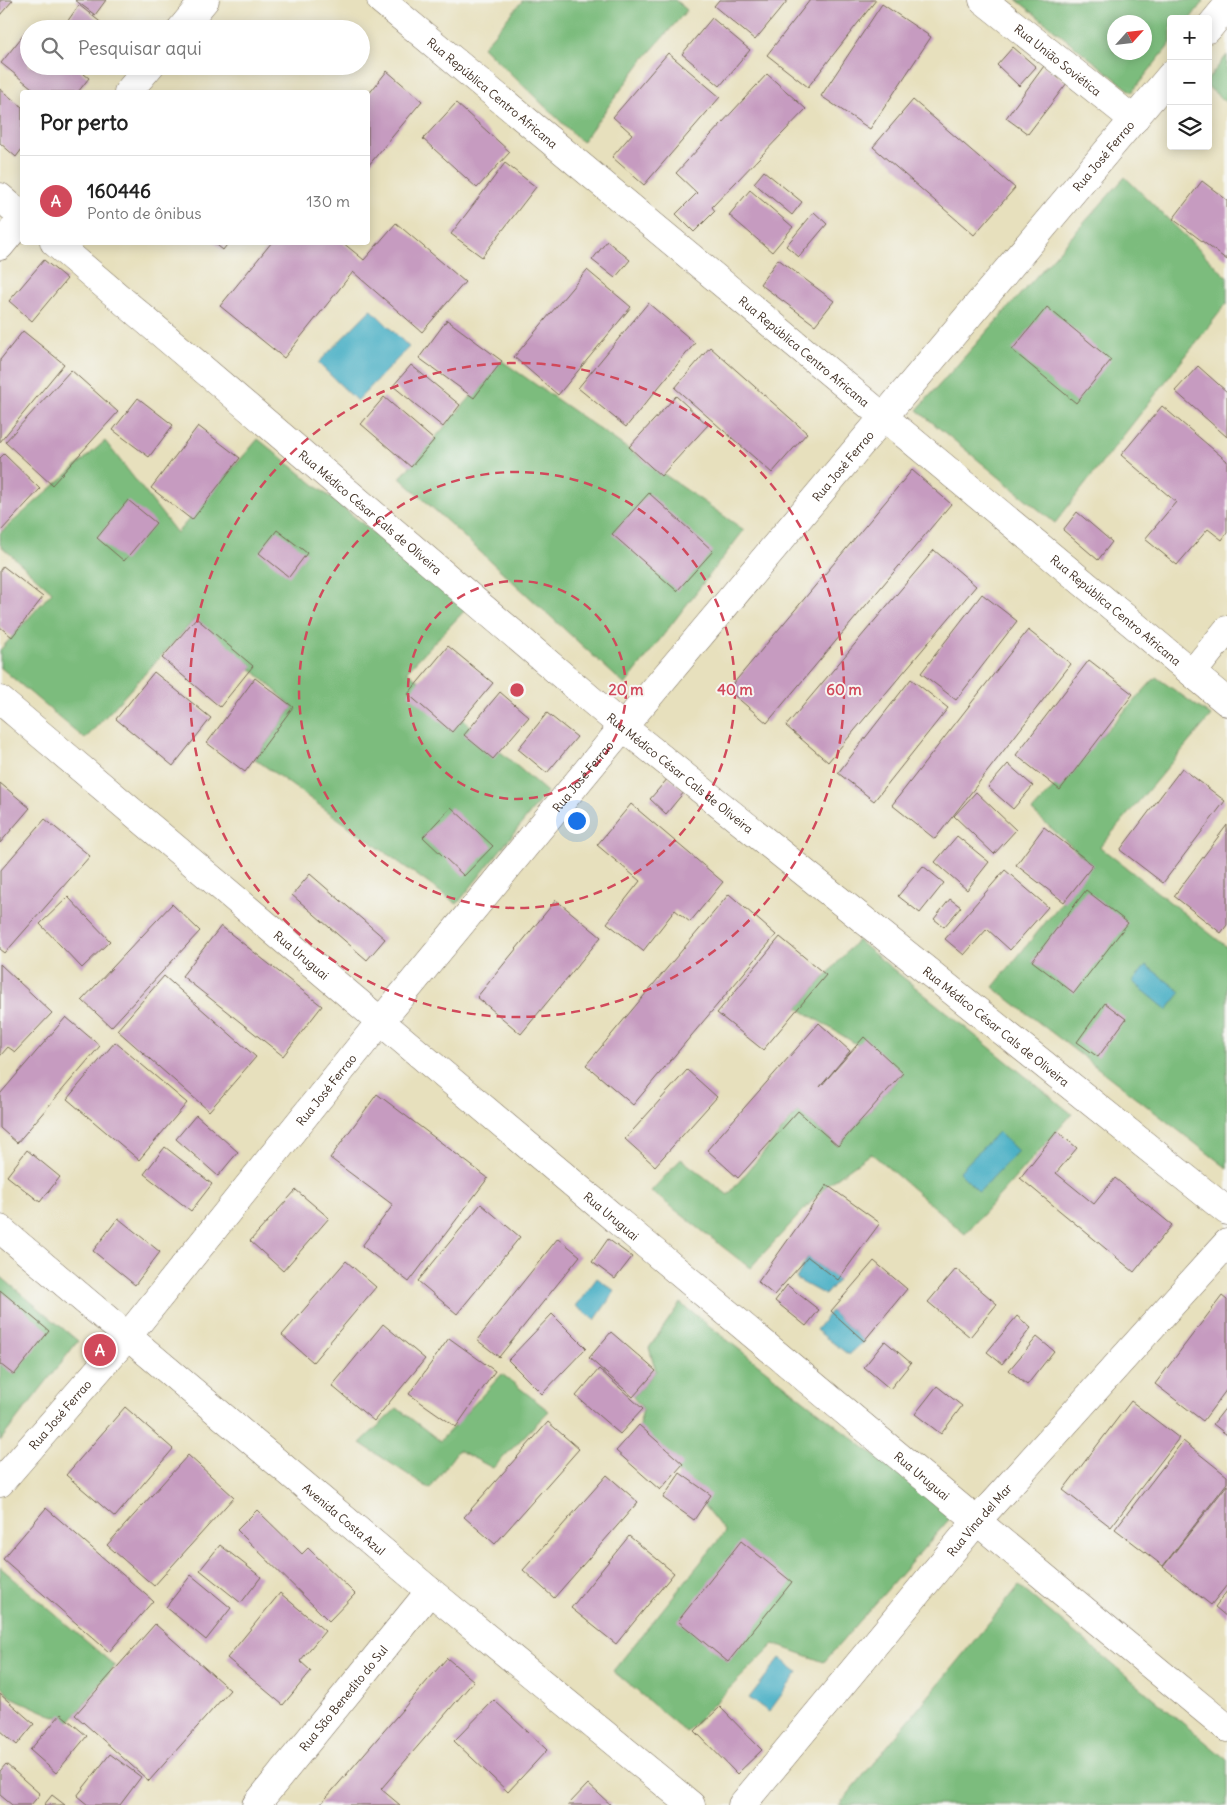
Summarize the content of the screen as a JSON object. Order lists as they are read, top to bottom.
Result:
{
  "streets": {
    "street": [
      "Rua União Soviética",
      "Rua República Centro Africana",
      "Rua José Ferrao",
      "Rua Médico César Cals de Oliveira",
      "Rua Uruguai",
      "Avenida Costa Azul",
      "Rua Vina del Mar",
      "Rua São Benedito do Sul"
    ]
  },
  "crossings": [
    ["Rua União Soviética", "Rua José Ferrao"],
    ["Rua República Centro Africana", "Rua José Ferrao"],
    ["Rua José Ferrao", "Rua Médico César Cals de Oliveira"],
    ["Rua José Ferrao", "Rua Uruguai"],
    ["Rua José Ferrao", "Avenida Costa Azul"],
    ["Rua Uruguai", "Rua Vina del Mar"],
    ["Avenida Costa Azul", "Rua São Benedito do Sul"]
  ],
  "north": "top right",
  "page": {
    "map_buttons": ["+", "−"],
    "search": "Pesquisar aqui",
    "heading": "Por perto",
    "list": [
      {
        "mark": "A",
        "name": "160446",
        "note": "Ponto de ônibus",
        "value": "130 m"
      }
    ],
    "pins": "A"
  },
  "rings": ["20 m", "40 m", "60 m"]
}
